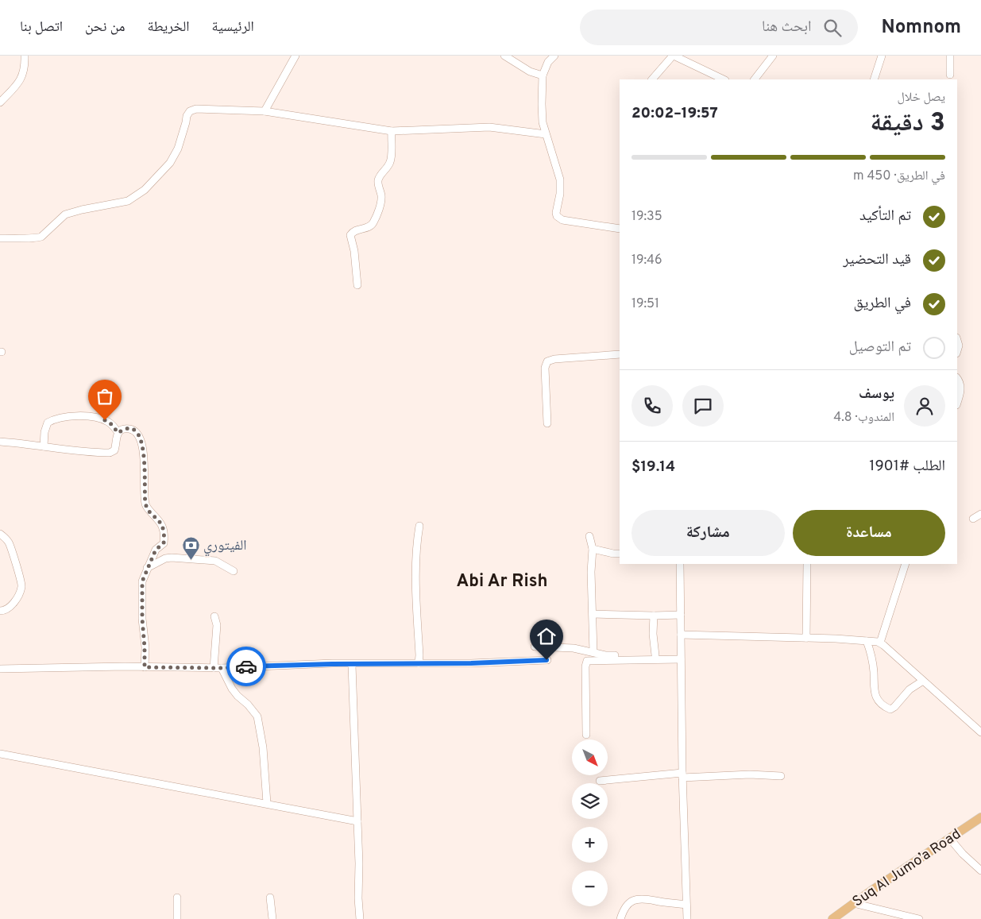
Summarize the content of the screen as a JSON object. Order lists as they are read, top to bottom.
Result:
{
  "streets": {
    "main road": ["Suq Al Jumo’a Road"]
  },
  "districts": ["Abi Ar Rish"],
  "places": {
    "bank": ["الفيتوري"]
  },
  "north": "bottom right",
  "page": {
    "header": "Nomnom",
    "search": "ابحث هنا",
    "nav": [
      "الرئيسية",
      "الخريطة",
      "من نحن",
      "اتصل بنا"
    ],
    "heading": ["3 دقيقة", "يصل خلال", "19:57–20:02"],
    "panel": [
      "يوسف",
      "المندوب · 4.8",
      "الطلب #1901",
      "$19.14"
    ],
    "bar": "في الطريق · 450 m",
    "list": [
      ["تم التأكيد", "19:35"],
      ["قيد التحضير", "19:46"],
      ["في الطريق", "19:51"],
      "تم التوصيل"
    ],
    "buttons": ["مساعدة", "مشاركة"],
    "map_buttons": ["+", "−"]
  }
}
